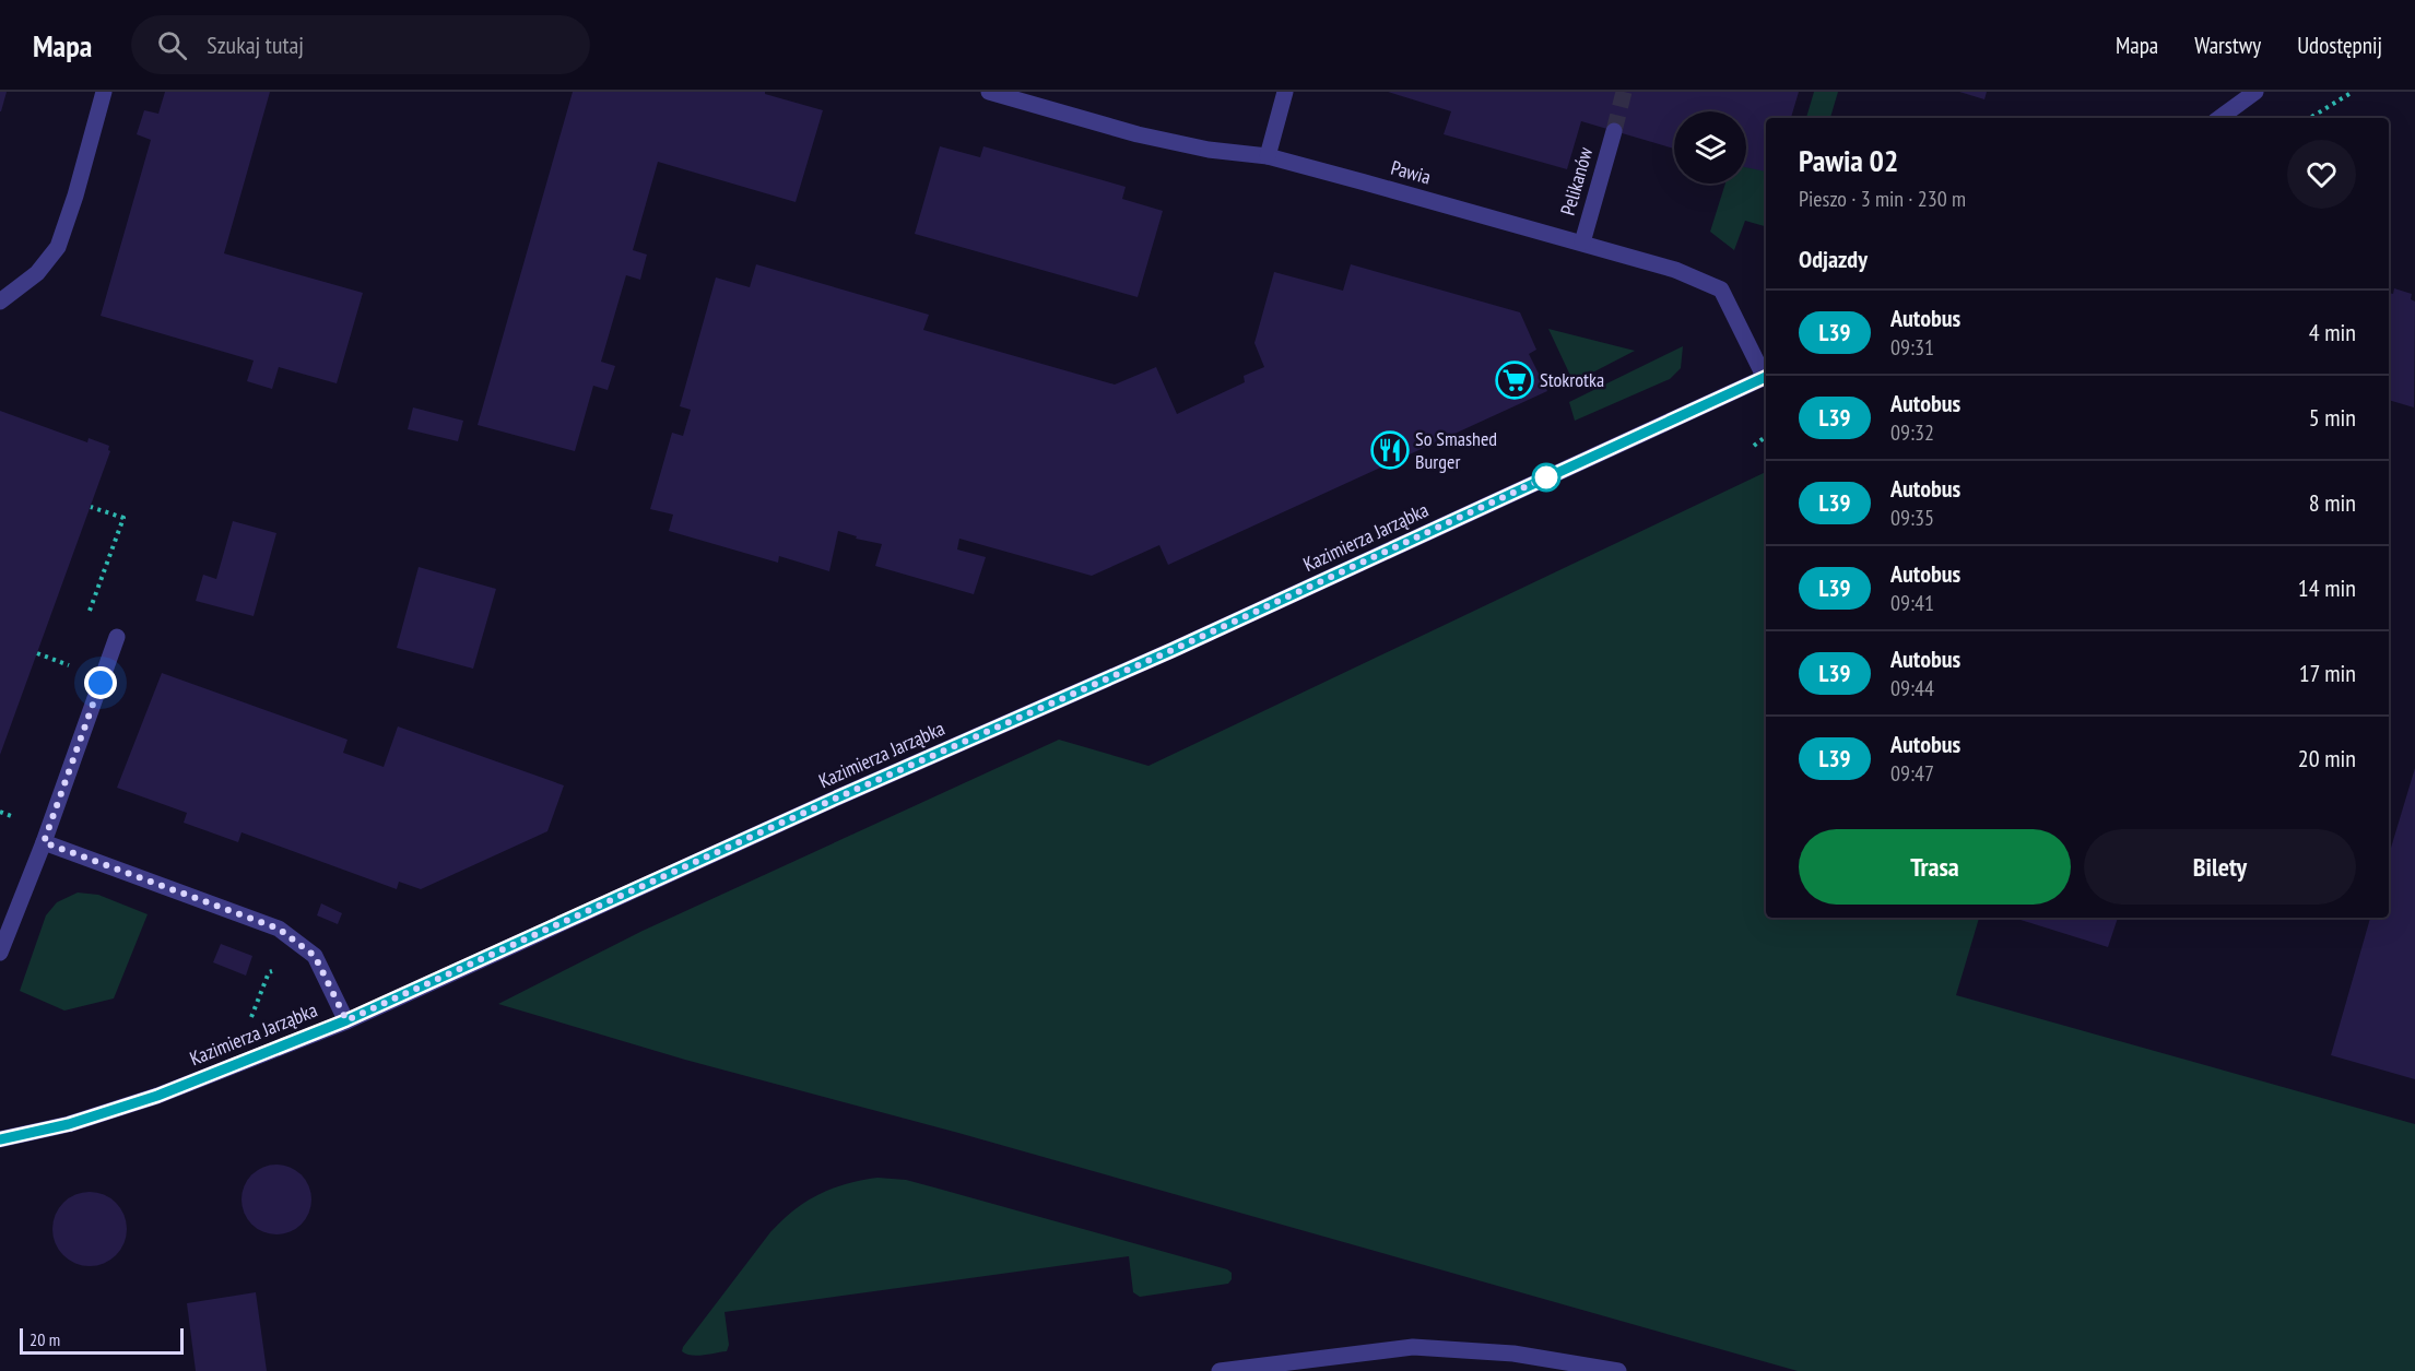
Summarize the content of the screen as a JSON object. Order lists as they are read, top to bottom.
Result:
{
  "streets": {
    "street": ["Pawia", "Pelikanów", "Kazimierza Jarząbka"]
  },
  "crossings": [
    ["Pawia", "Pelikanów"],
    ["Pawia", "Kazimierza Jarząbka"]
  ],
  "places": {
    "supermarket": ["Stokrotka"],
    "restaurant": ["So Smashed Burger"]
  },
  "lines": ["bus line L39"],
  "scale_bar": "20 m",
  "page": {
    "header": "Mapa",
    "search": "Szukaj tutaj",
    "nav": ["Mapa", "Warstwy", "Udostępnij"],
    "heading": [
      ["Pawia 02", "Pieszo · 3 min · 230 m"],
      "Odjazdy"
    ],
    "list": [
      {
        "mark": "L39",
        "name": "Autobus",
        "note": "09:31",
        "value": "4 min"
      },
      {
        "mark": "L39",
        "name": "Autobus",
        "note": "09:32",
        "value": "5 min"
      },
      {
        "mark": "L39",
        "name": "Autobus",
        "note": "09:35",
        "value": "8 min"
      },
      {
        "mark": "L39",
        "name": "Autobus",
        "note": "09:41",
        "value": "14 min"
      },
      {
        "mark": "L39",
        "name": "Autobus",
        "note": "09:44",
        "value": "17 min"
      },
      {
        "mark": "L39",
        "name": "Autobus",
        "note": "09:47",
        "value": "20 min"
      }
    ],
    "buttons": ["Trasa", "Bilety"],
    "scale": "20 m"
  }
}
